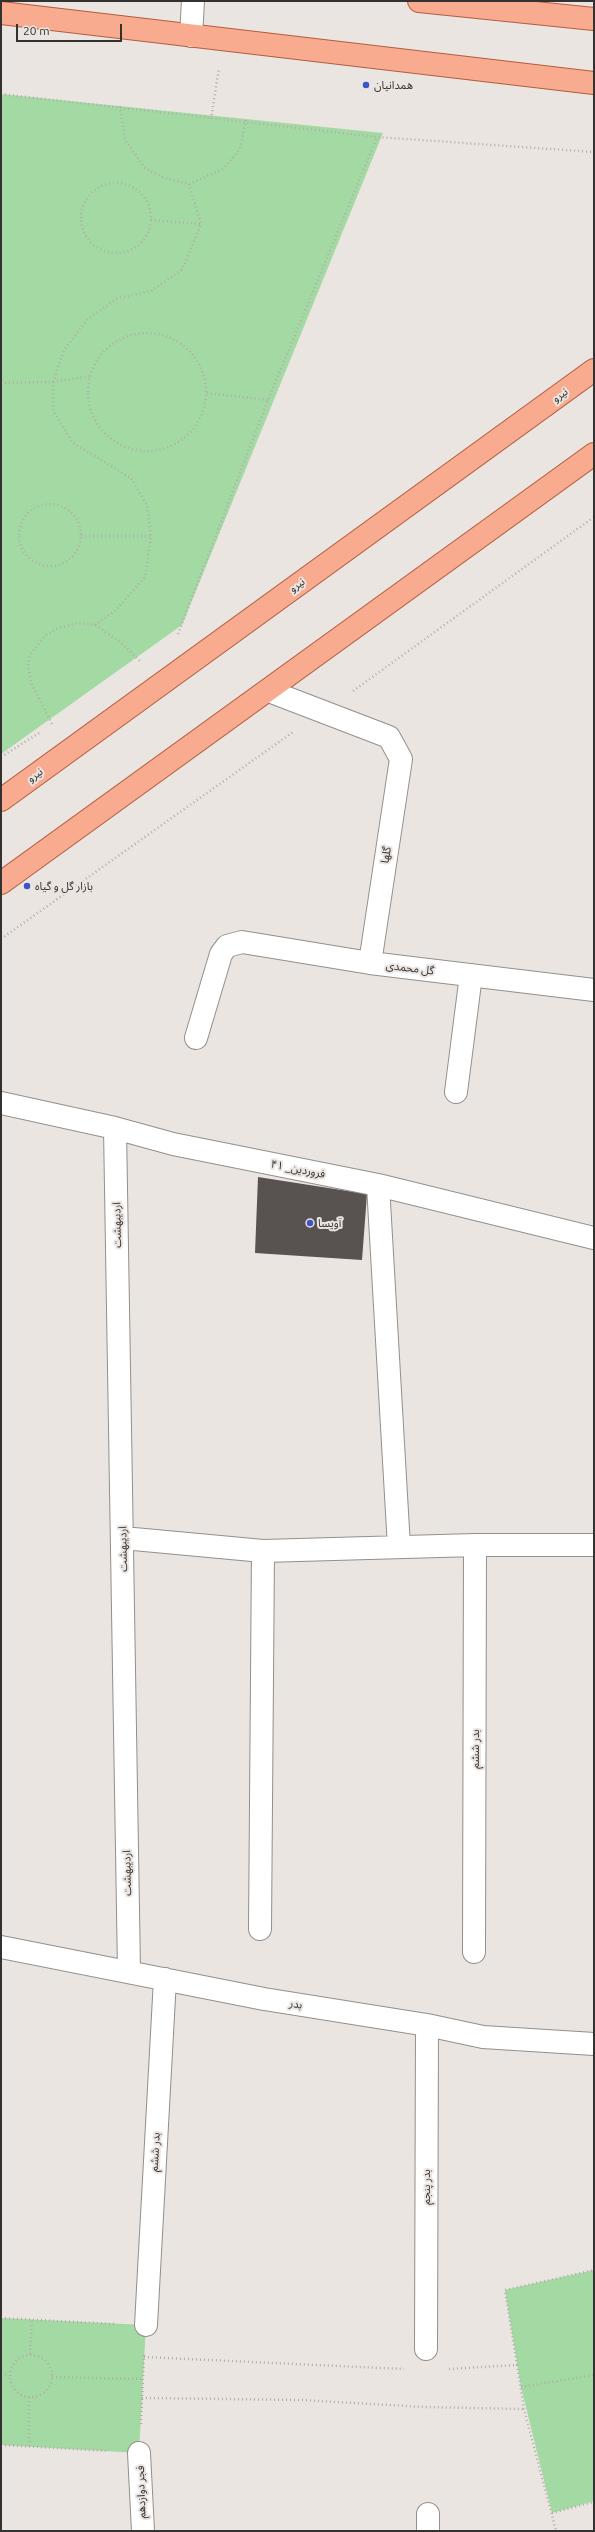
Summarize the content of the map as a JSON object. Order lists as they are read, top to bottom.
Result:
{
  "streets": {
    "main road": ["نیرو"],
    "street": [
      "گلها",
      "گل محمدی",
      "۴۱ _فروردین",
      "اردیبهشت",
      "بدر ششم",
      "بدر",
      "بدر پنجم",
      "فجر دوازدهم"
    ]
  },
  "crossings": [
    ["گلها", "گل محمدی"],
    ["۴۱ _فروردین", "اردیبهشت"],
    ["اردیبهشت", "بدر"],
    ["بدر ششم", "بدر"],
    ["بدر", "بدر پنجم"]
  ],
  "places": ["همدانیان", "بازار گل و گیاه", "آویسا"],
  "scale_bar": "20 m"
}
